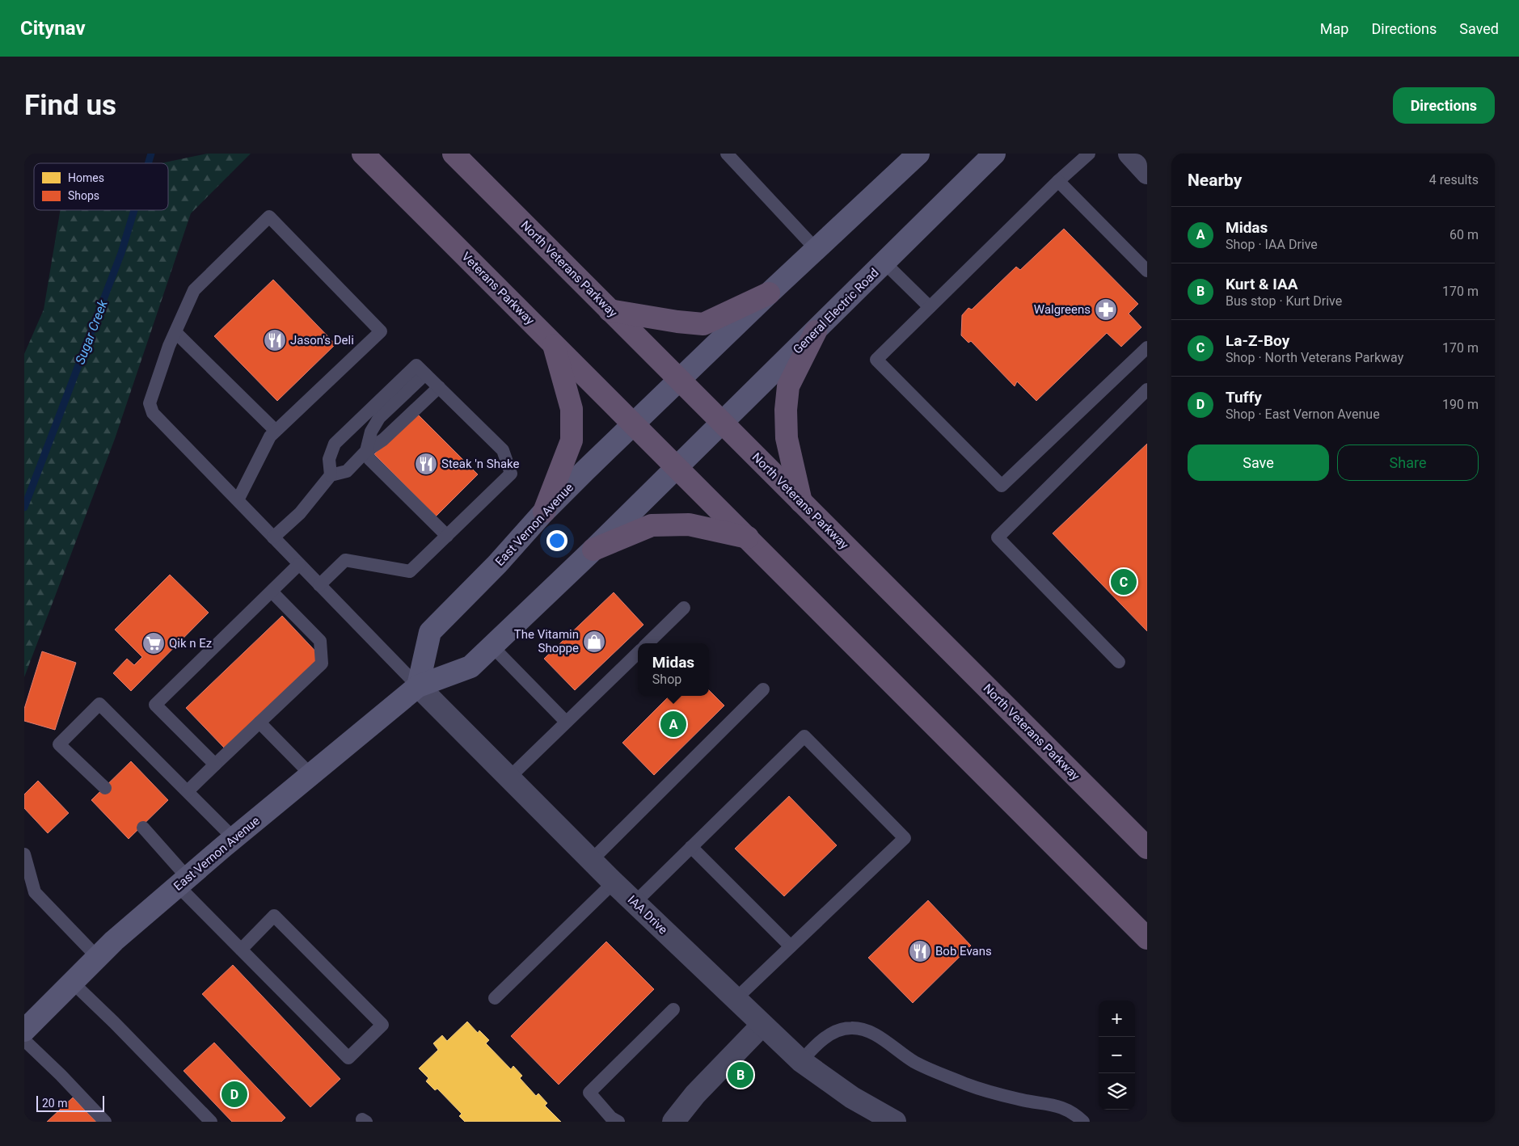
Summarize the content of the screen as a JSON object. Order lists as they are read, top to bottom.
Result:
{
  "streets": {
    "highway": ["North Veterans Parkway", "Veterans Parkway"],
    "main road": ["General Electric Road", "East Vernon Avenue"],
    "street": ["IAA Drive"]
  },
  "crossings": [
    ["North Veterans Parkway", "General Electric Road"],
    ["North Veterans Parkway", "East Vernon Avenue"],
    ["Veterans Parkway", "East Vernon Avenue"],
    ["General Electric Road", "East Vernon Avenue"],
    ["East Vernon Avenue", "IAA Drive"]
  ],
  "water": ["Sugar Creek"],
  "places": {
    "pharmacy": ["Walgreens"],
    "restaurant": ["Jason's Deli", "Steak 'n Shake", "Bob Evans"],
    "shop": ["The Vitamin Shoppe"],
    "supermarket": ["Qik n Ez"]
  },
  "legend": ["Homes", "Shops"],
  "scale_bar": "20 m",
  "page": {
    "header": "Citynav",
    "nav": ["Map", "Directions", "Saved"],
    "buttons": [
      "Directions",
      ["Save", "Share"]
    ],
    "title": "Find us",
    "heading": ["Nearby", "4 results"],
    "list": [
      {
        "mark": "A",
        "name": "Midas",
        "note": "Shop · IAA Drive",
        "value": "60 m"
      },
      {
        "mark": "B",
        "name": "Kurt & IAA",
        "note": "Bus stop · Kurt Drive",
        "value": "170 m"
      },
      {
        "mark": "C",
        "name": "La-Z-Boy",
        "note": "Shop · North Veterans Parkway",
        "value": "170 m"
      },
      {
        "mark": "D",
        "name": "Tuffy",
        "note": "Shop · East Vernon Avenue",
        "value": "190 m"
      }
    ],
    "pins": [
      "C",
      "A",
      "B",
      "D"
    ],
    "popup": ["Midas", "Shop"],
    "map_buttons": ["+", "−"],
    "scale": "20 m"
  }
}
